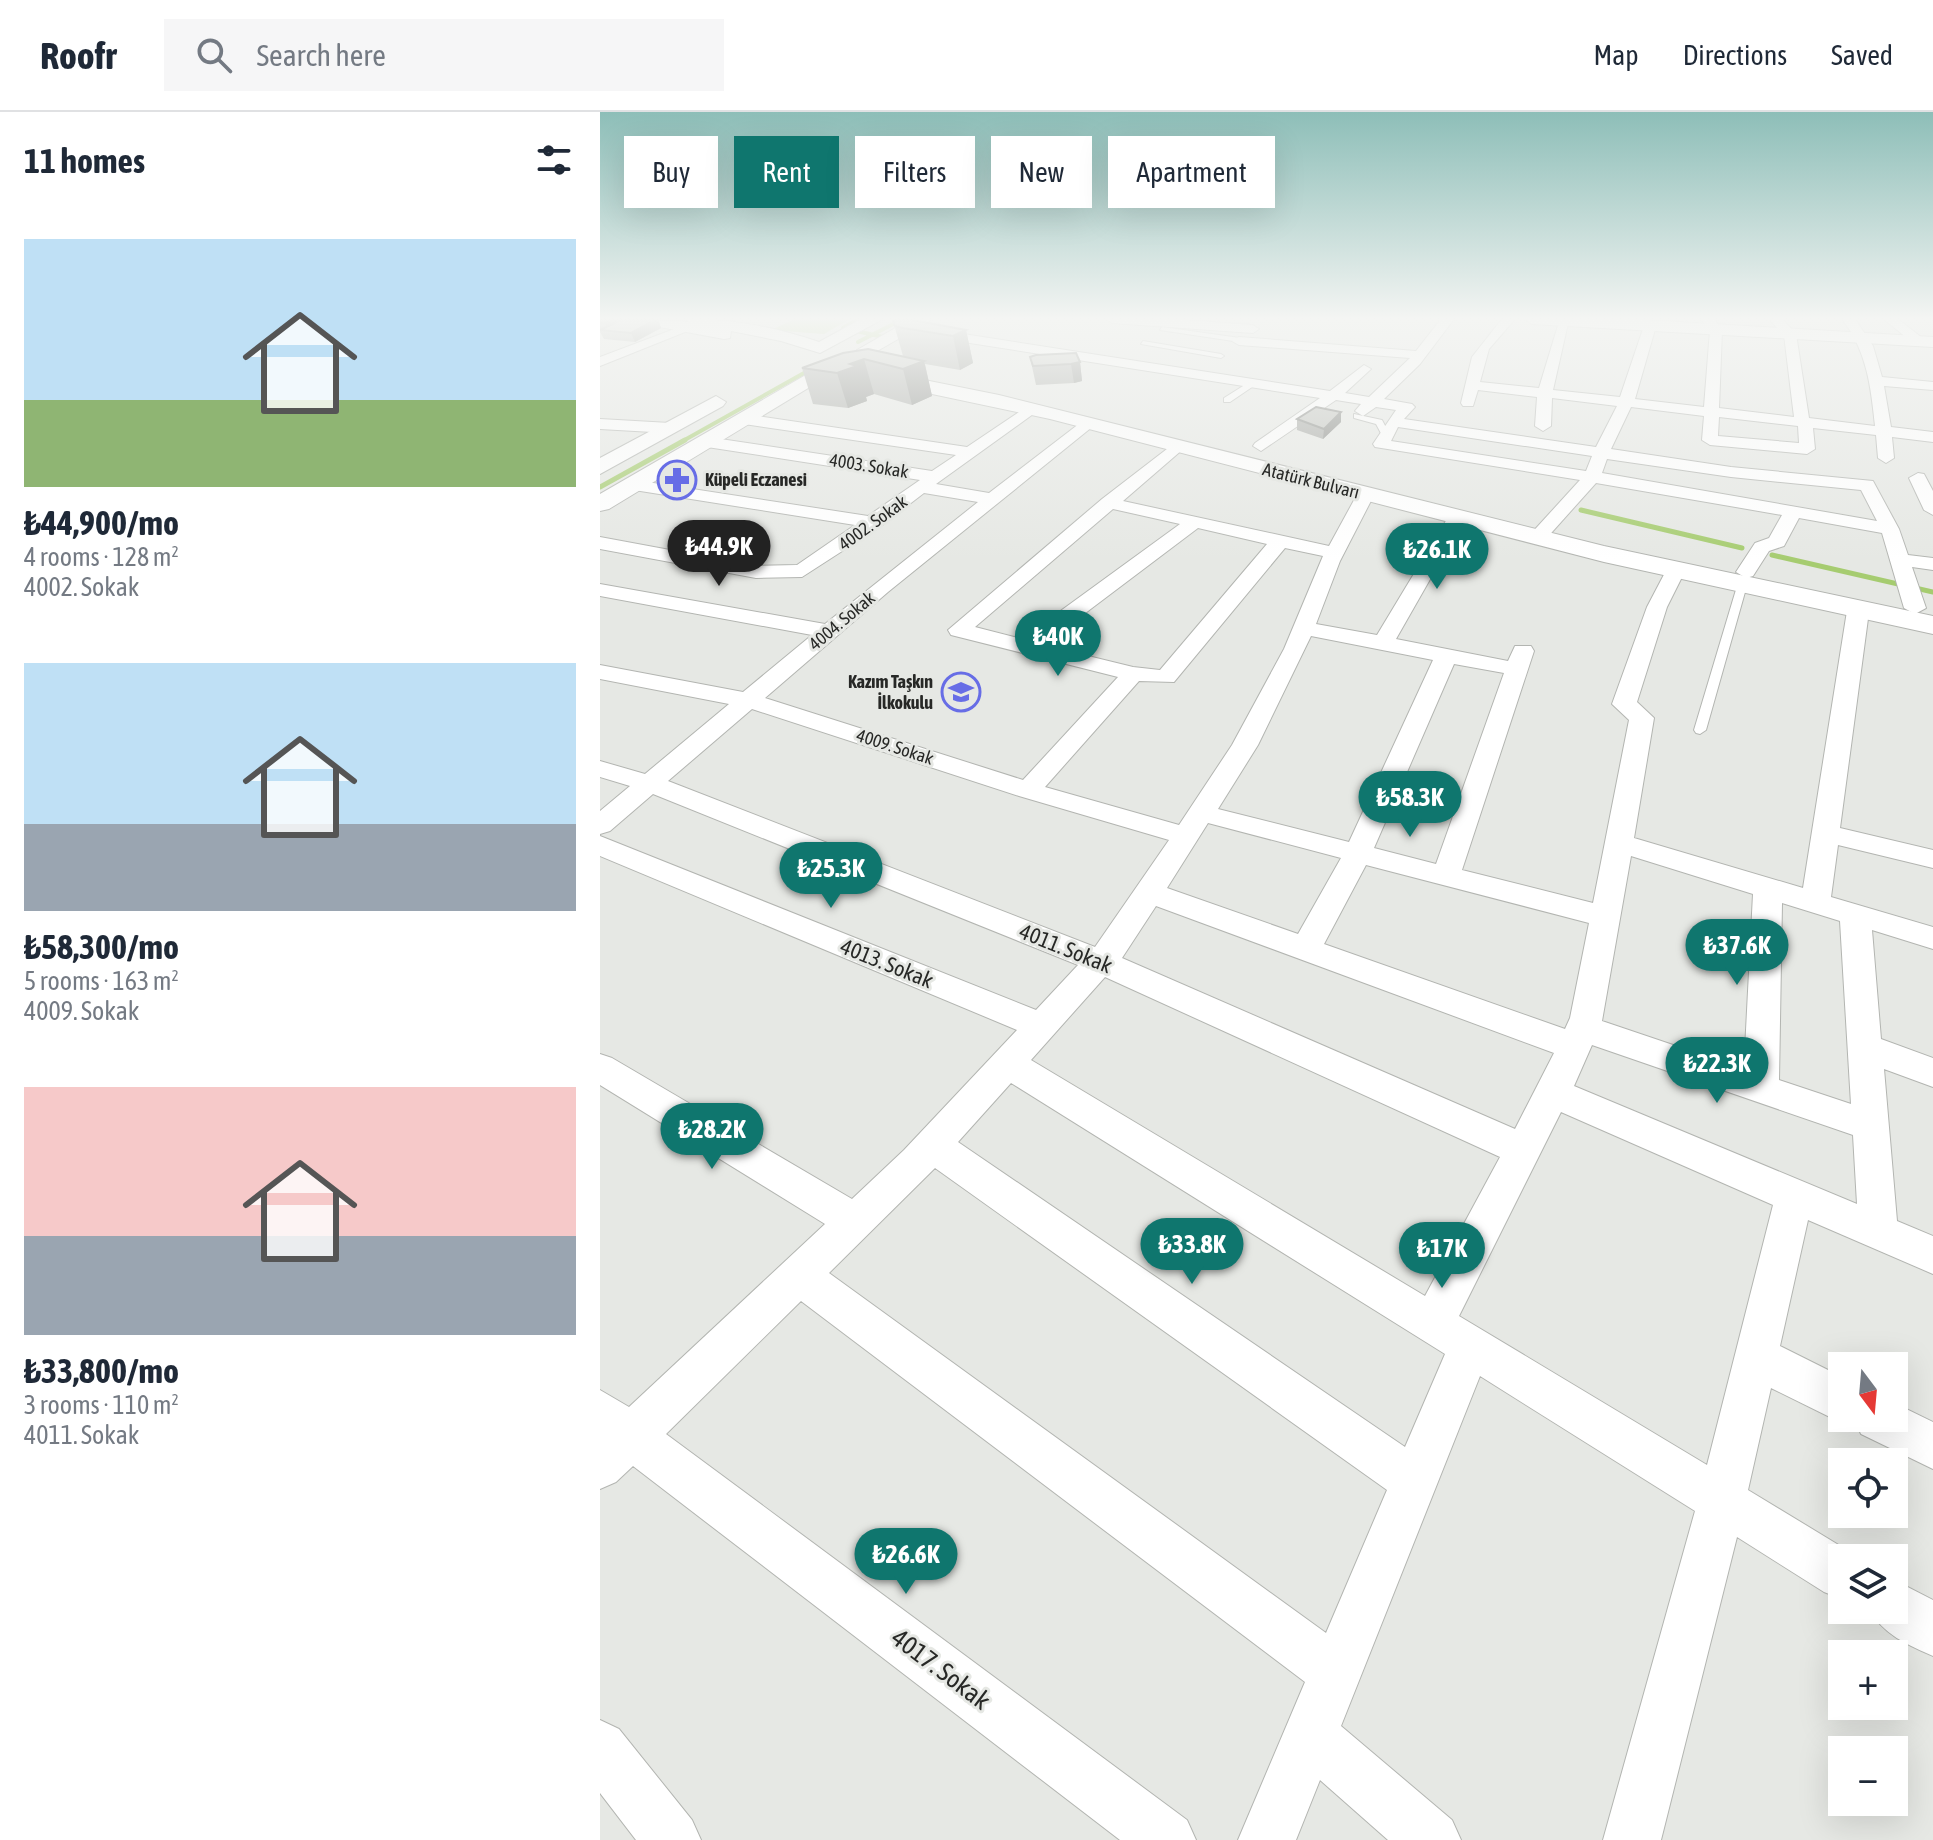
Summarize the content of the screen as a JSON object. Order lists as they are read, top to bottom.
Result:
{
  "streets": {
    "main road": ["Atatürk Bulvarı"],
    "street": [
      "4003. Sokak",
      "4002. Sokak",
      "4004. Sokak",
      "4009. Sokak",
      "4011. Sokak",
      "4013. Sokak",
      "4017. Sokak"
    ]
  },
  "crossings": [
    ["4003. Sokak", "4002. Sokak"],
    ["4003. Sokak", "4004. Sokak"],
    ["Atatürk Bulvarı", "4002. Sokak"],
    ["Atatürk Bulvarı", "4004. Sokak"],
    ["4004. Sokak", "4009. Sokak"],
    ["4004. Sokak", "4011. Sokak"]
  ],
  "places": {
    "pharmacy": ["Küpeli Eczanesi"],
    "school or university": ["Kazım Taşkın İlkokulu"]
  },
  "north": "bottom",
  "page": {
    "header": "Roofr",
    "search": "Search here",
    "nav": ["Map", "Directions", "Saved"],
    "heading": "11 homes",
    "chip": [
      "Buy",
      "Rent",
      "Filters",
      "New",
      "Apartment"
    ],
    "list": [
      {
        "name": "₺44,900/mo",
        "note": "4 rooms · 128 m² · 4002. Sokak"
      },
      {
        "name": "₺58,300/mo",
        "note": "5 rooms · 163 m² · 4009. Sokak"
      },
      {
        "name": "₺33,800/mo",
        "note": "3 rooms · 110 m² · 4011. Sokak"
      }
    ],
    "price": [
      "₺44.9K",
      "₺26.1K",
      "₺40K",
      "₺58.3K",
      "₺25.3K",
      "₺37.6K",
      "₺22.3K",
      "₺28.2K",
      "₺33.8K",
      "₺17K",
      "₺26.6K"
    ],
    "map_buttons": ["+", "−"]
  }
}
